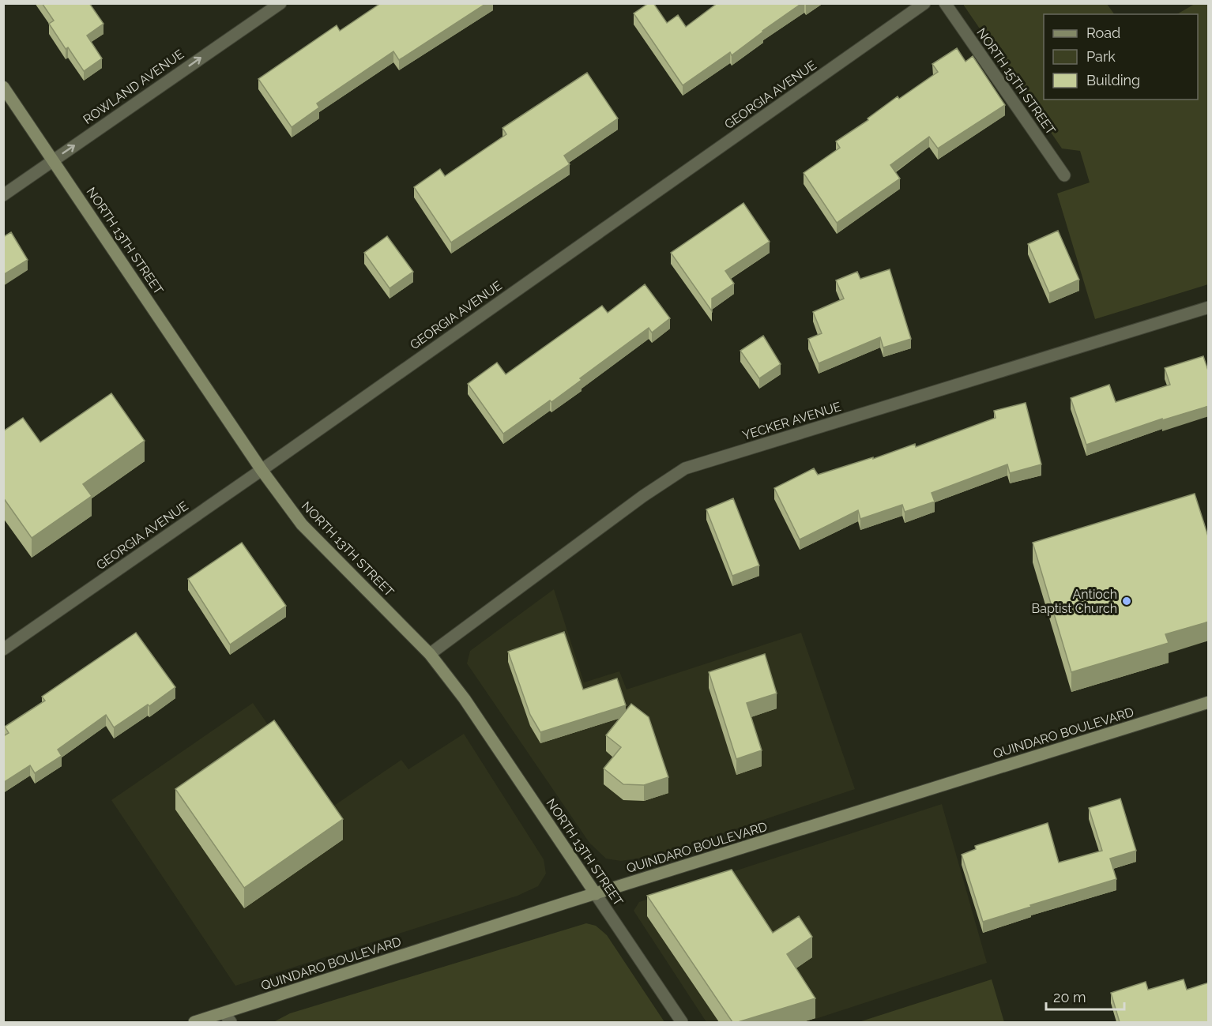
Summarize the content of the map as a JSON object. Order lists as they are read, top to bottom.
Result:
{
  "streets": {
    "main road": ["NORTH 13TH STREET", "QUINDARO BOULEVARD"],
    "street": [
      "NORTH 15TH STREET",
      "ROWLAND AVENUE",
      "GEORGIA AVENUE",
      "YECKER AVENUE"
    ]
  },
  "crossings": [
    ["ROWLAND AVENUE", "NORTH 13TH STREET"],
    ["GEORGIA AVENUE", "NORTH 13TH STREET"],
    ["NORTH 13TH STREET", "YECKER AVENUE"],
    ["NORTH 13TH STREET", "QUINDARO BOULEVARD"]
  ],
  "one_way": ["ROWLAND AVENUE"],
  "places": ["Antioch Baptist Church"],
  "legend": ["Road", "Park", "Building"],
  "scale_bar": "20 m"
}
